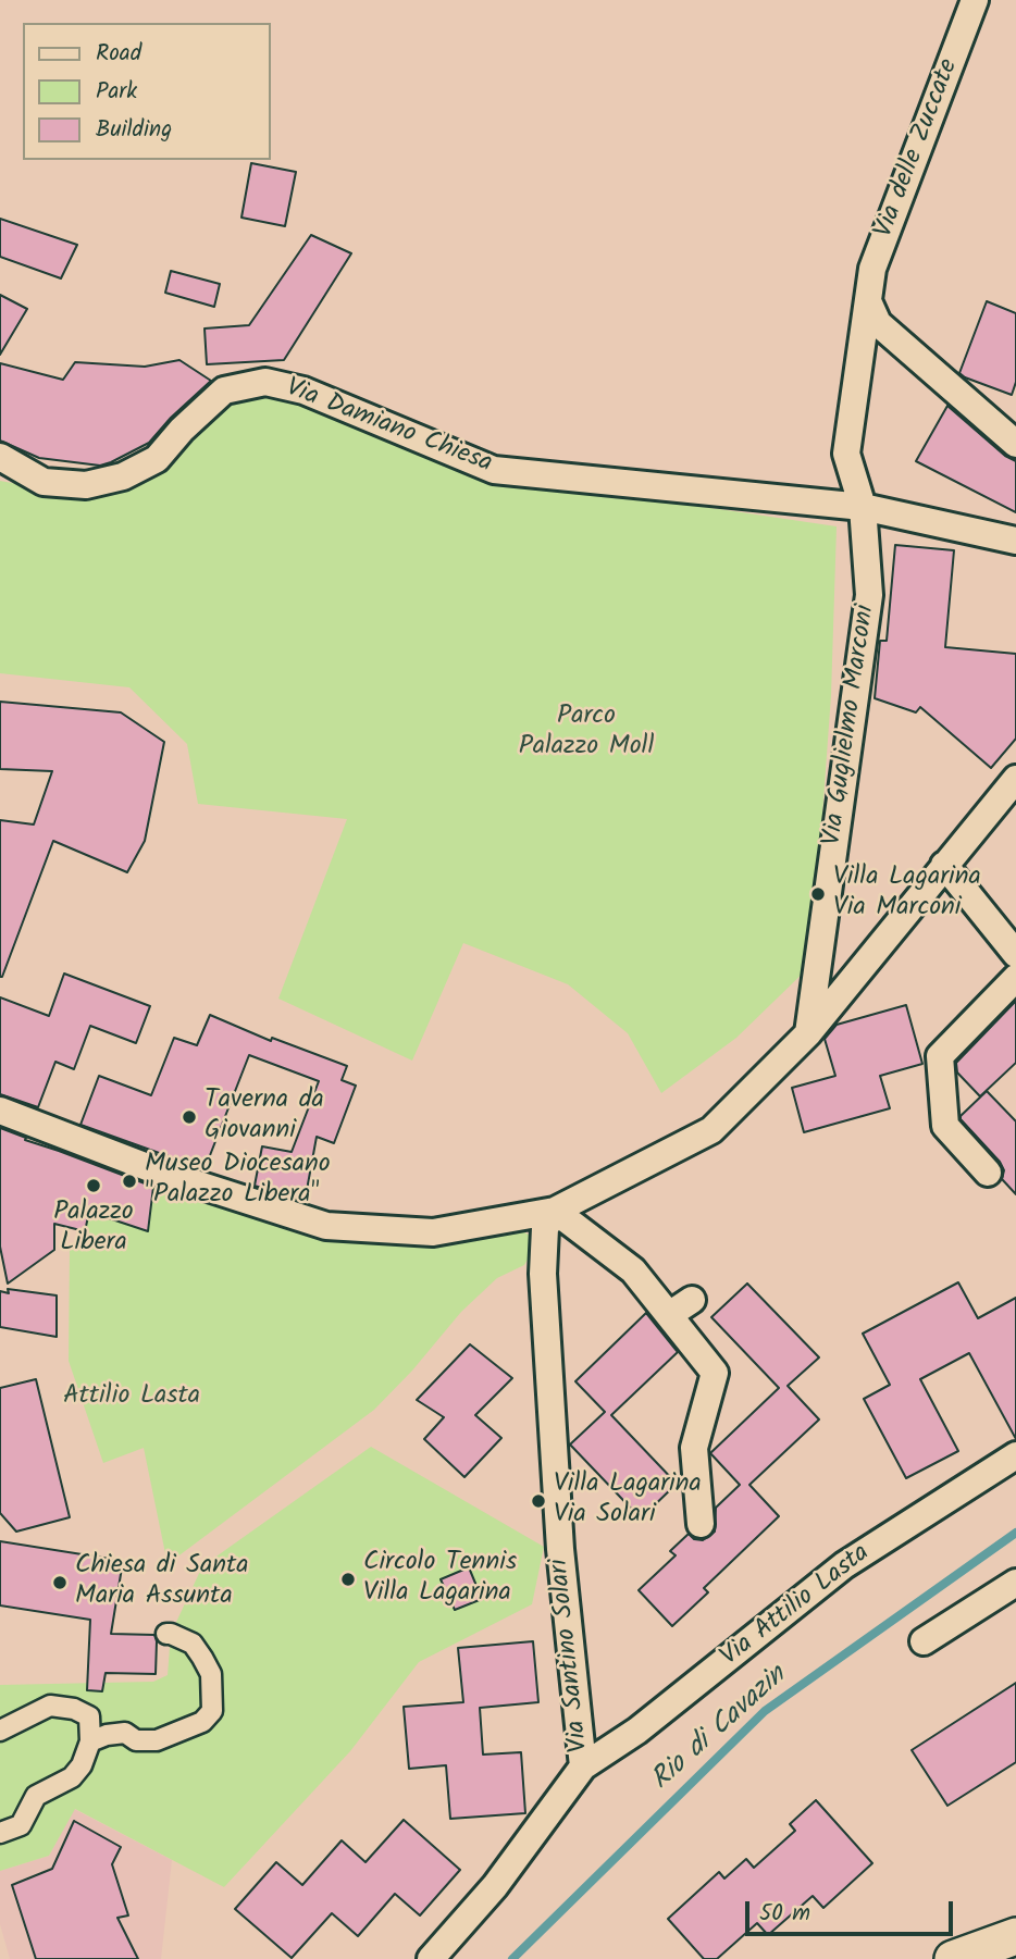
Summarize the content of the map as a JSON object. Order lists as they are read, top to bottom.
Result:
{
  "streets": {
    "street": [
      "Via delle Zuccate",
      "Via Damiano Chiesa",
      "Via Guglielmo Marconi",
      "Via Attilio Lasta",
      "Via Santino Solari"
    ]
  },
  "crossings": [
    ["Via delle Zuccate", "Via Guglielmo Marconi"],
    ["Via Damiano Chiesa", "Via Guglielmo Marconi"],
    ["Via Attilio Lasta", "Via Santino Solari"]
  ],
  "water": ["Rio di Cavazin"],
  "parks": ["Parco Palazzo Moll", "Attilio Lasta"],
  "places": [
    "Villa Lagarina Via Marconi",
    "Taverna da Giovanni",
    "Museo Diocesano \"Palazzo Libera\"",
    "Palazzo Libera",
    "Villa Lagarina Via Solari",
    "Circolo Tennis Villa Lagarina",
    "Chiesa di Santa Maria Assunta"
  ],
  "legend": ["Road", "Park", "Building"],
  "scale_bar": "50 m"
}
